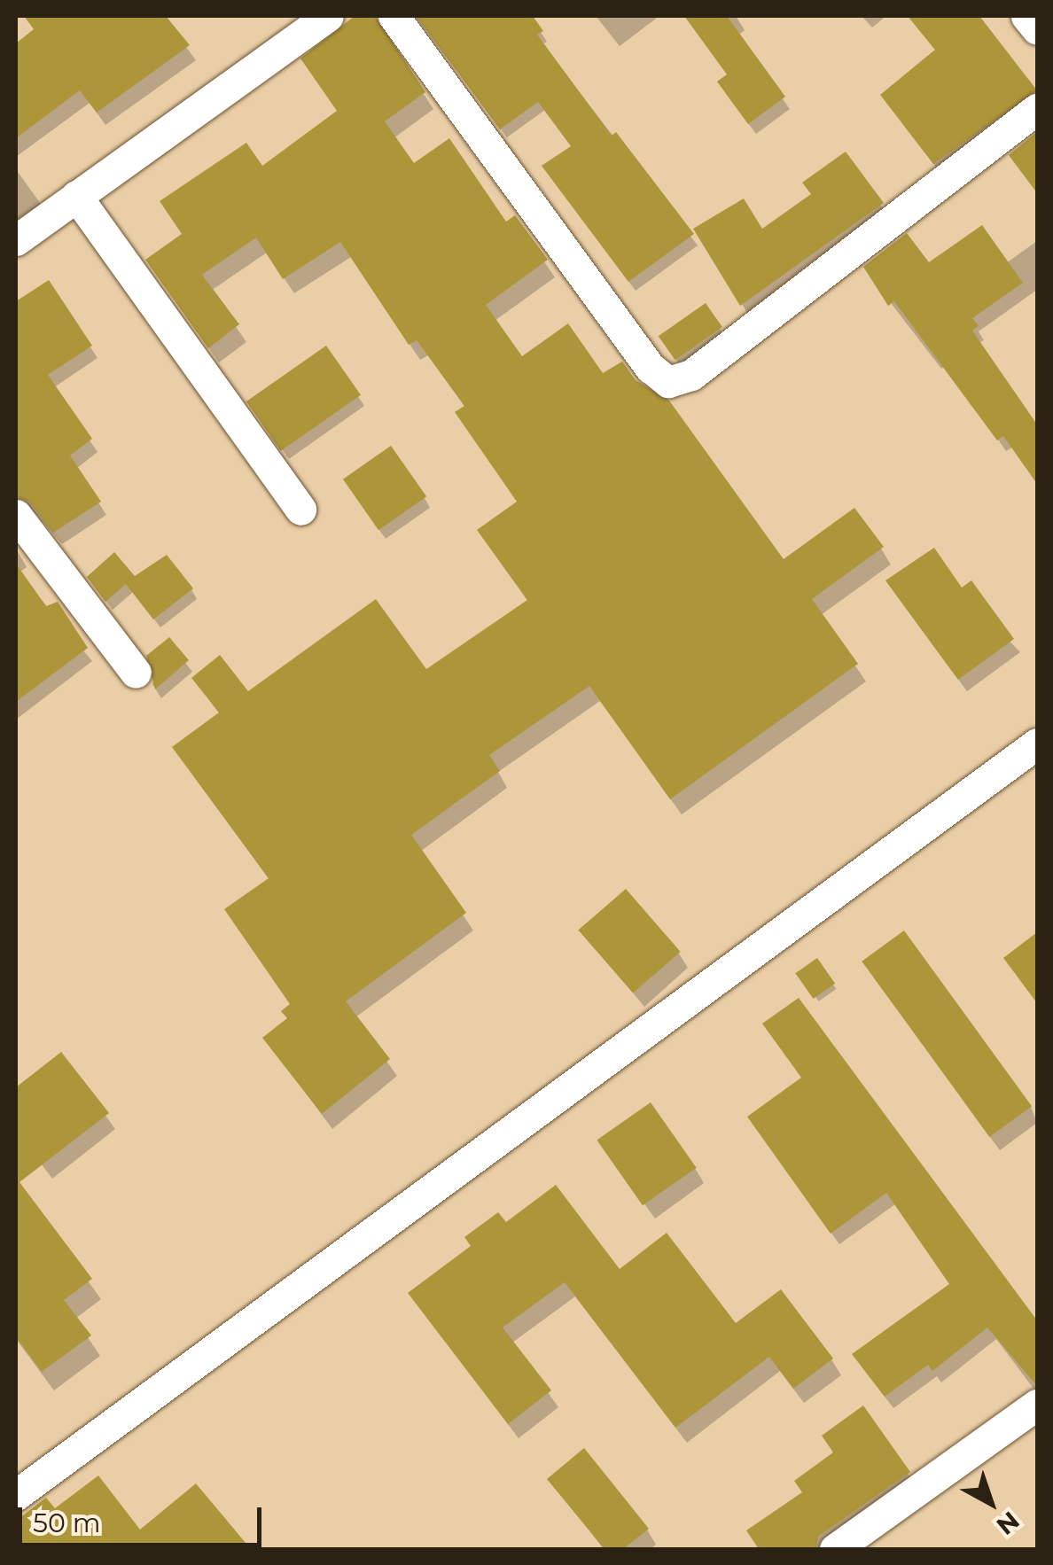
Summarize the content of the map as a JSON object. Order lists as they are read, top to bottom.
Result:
{
  "scale_bar": "50 m",
  "north": "bottom right"
}
